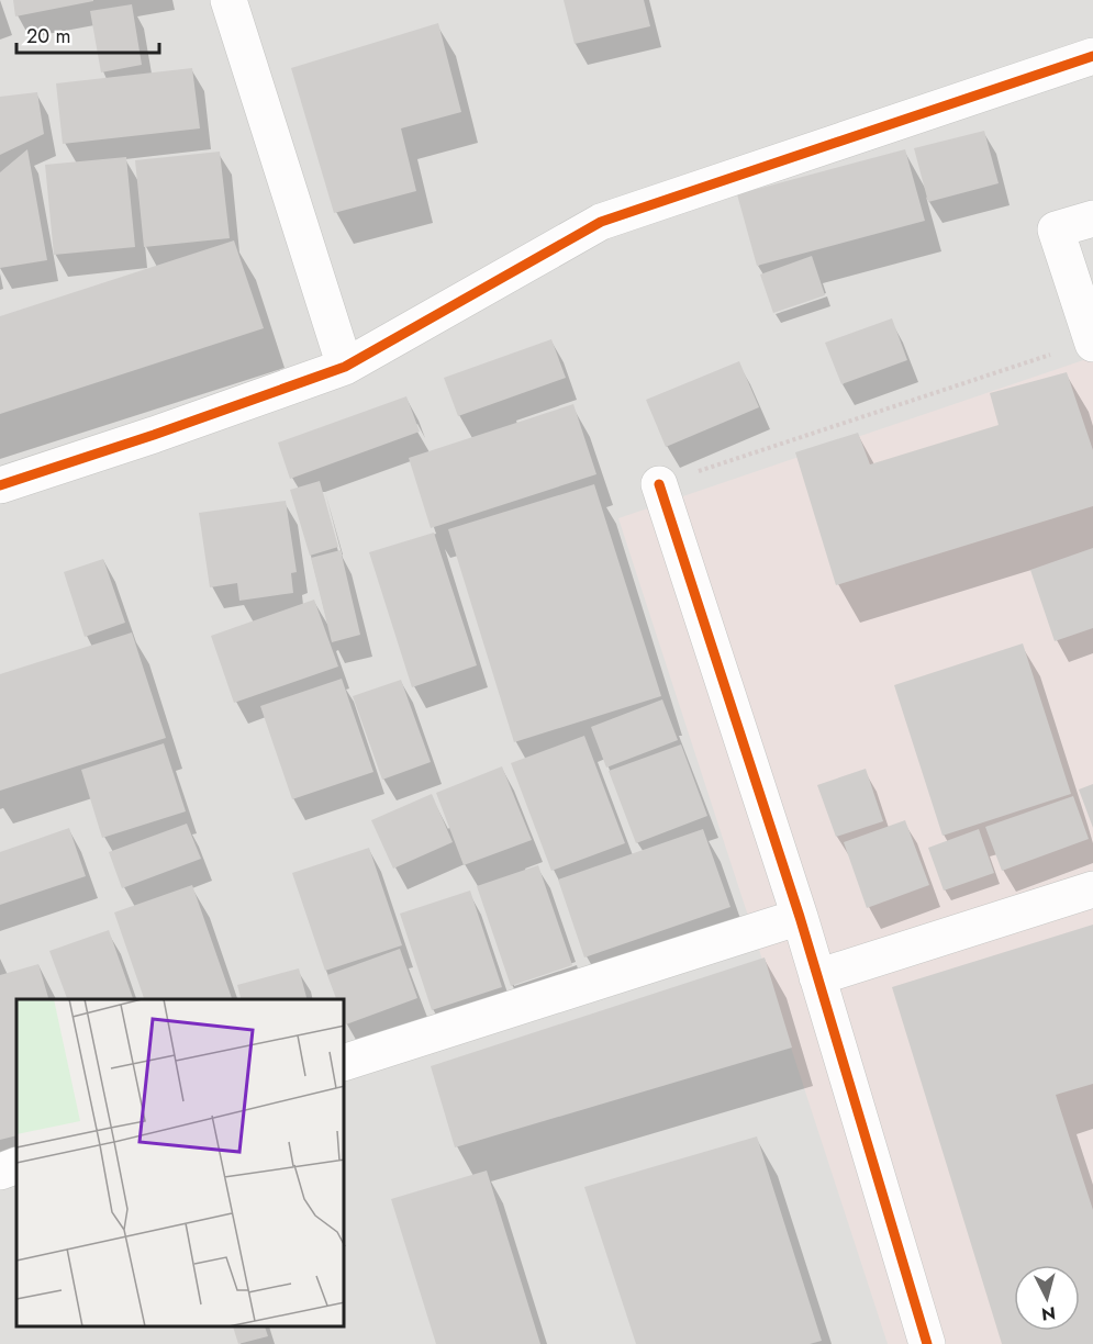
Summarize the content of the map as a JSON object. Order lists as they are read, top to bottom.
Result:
{
  "scale_bar": "20 m",
  "north": "bottom"
}
